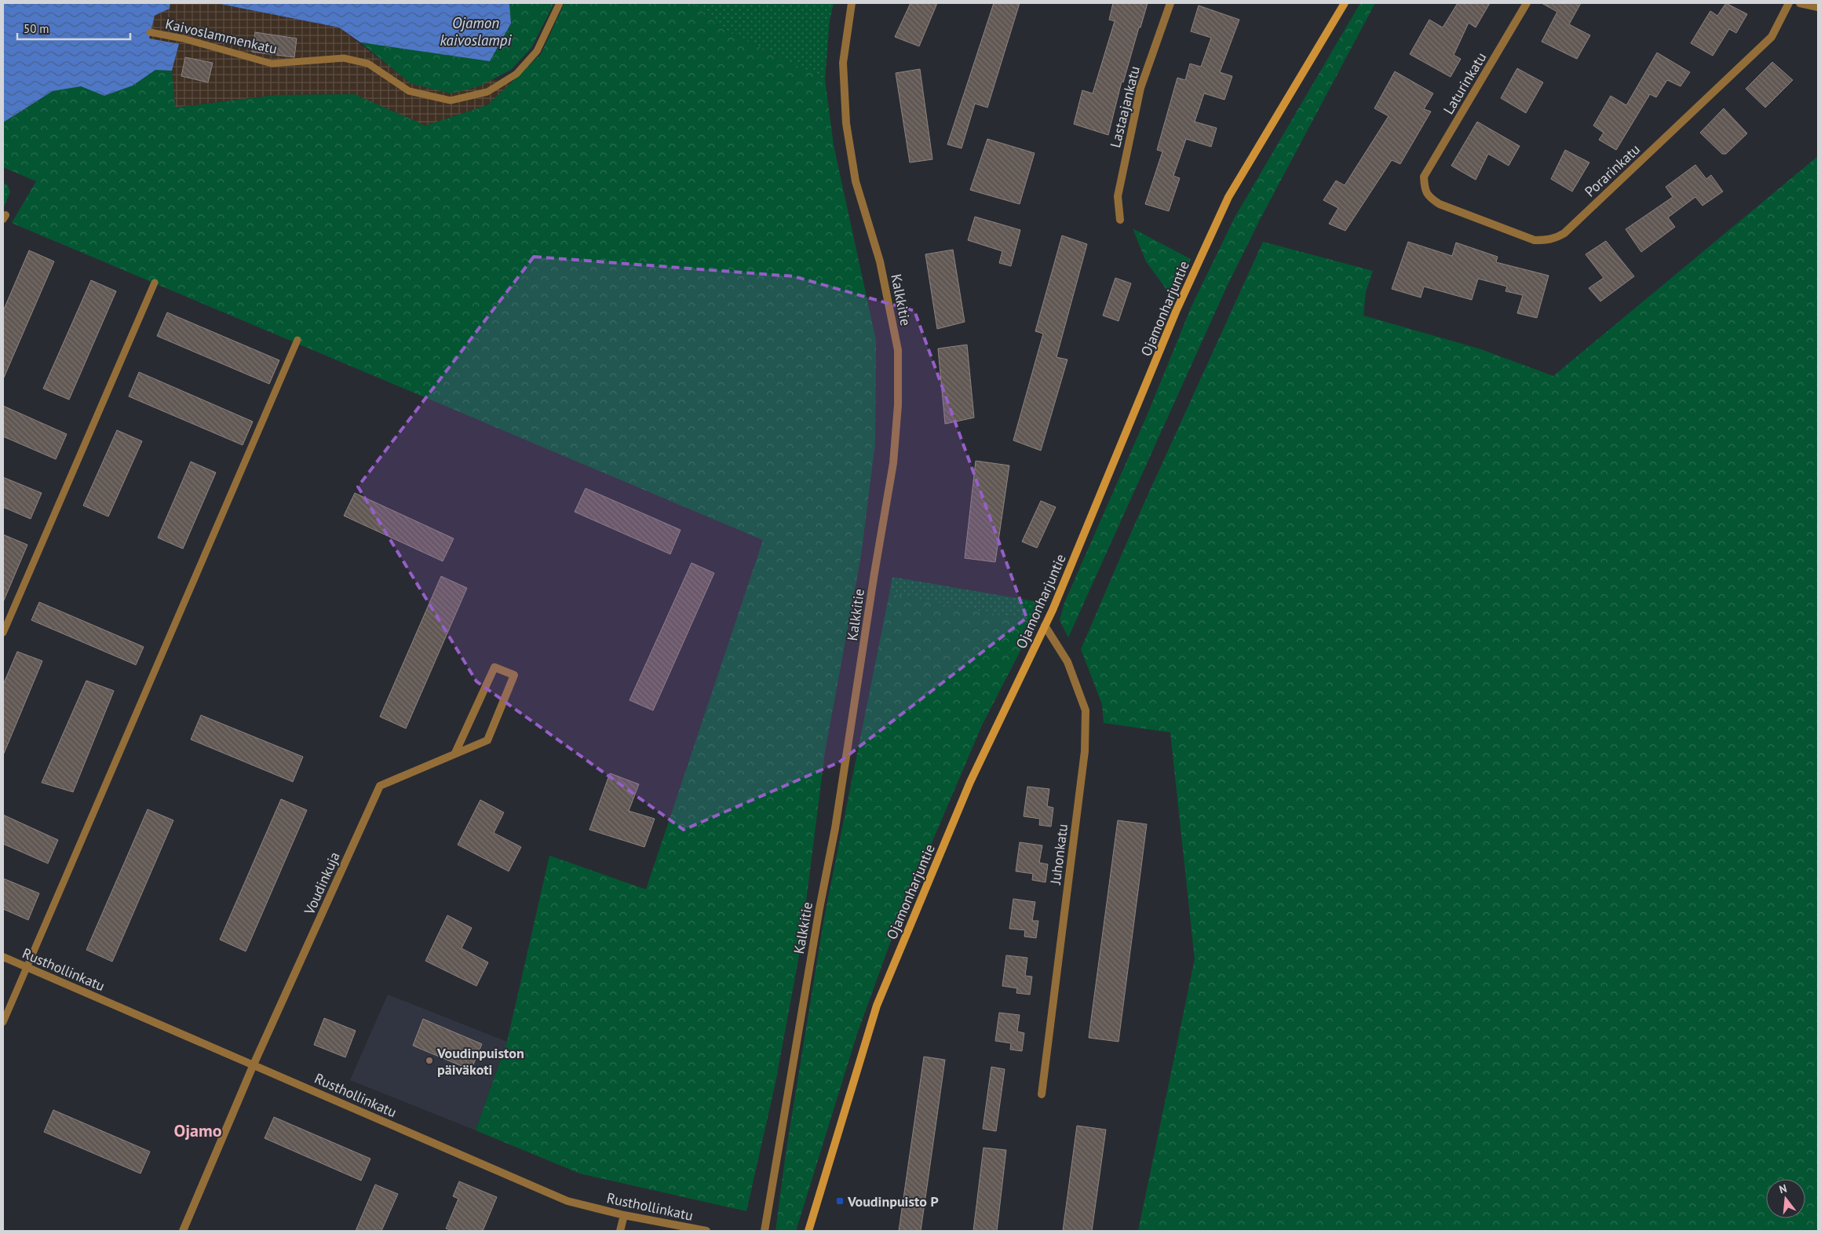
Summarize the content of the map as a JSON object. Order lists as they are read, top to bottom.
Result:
{
  "streets": {
    "main road": ["Ojamonharjuntie"],
    "street": [
      "Laturinkatu",
      "Lastaajankatu",
      "Porarinkatu",
      "Kalkkitie",
      "Juhonkatu",
      "Voudinkuja",
      "Rusthollinkatu"
    ],
    "lane": ["Kaivoslammenkatu"]
  },
  "crossings": [
    ["Laturinkatu", "Porarinkatu"],
    ["Ojamonharjuntie", "Juhonkatu"],
    ["Voudinkuja", "Rusthollinkatu"]
  ],
  "districts": ["Ojamo"],
  "water": ["Ojamon kaivoslampi"],
  "places": {
    "other": ["Voudinpuiston päiväkoti"],
    "transit": ["Voudinpuisto P"]
  },
  "scale_bar": "50 m",
  "north": "top"
}
